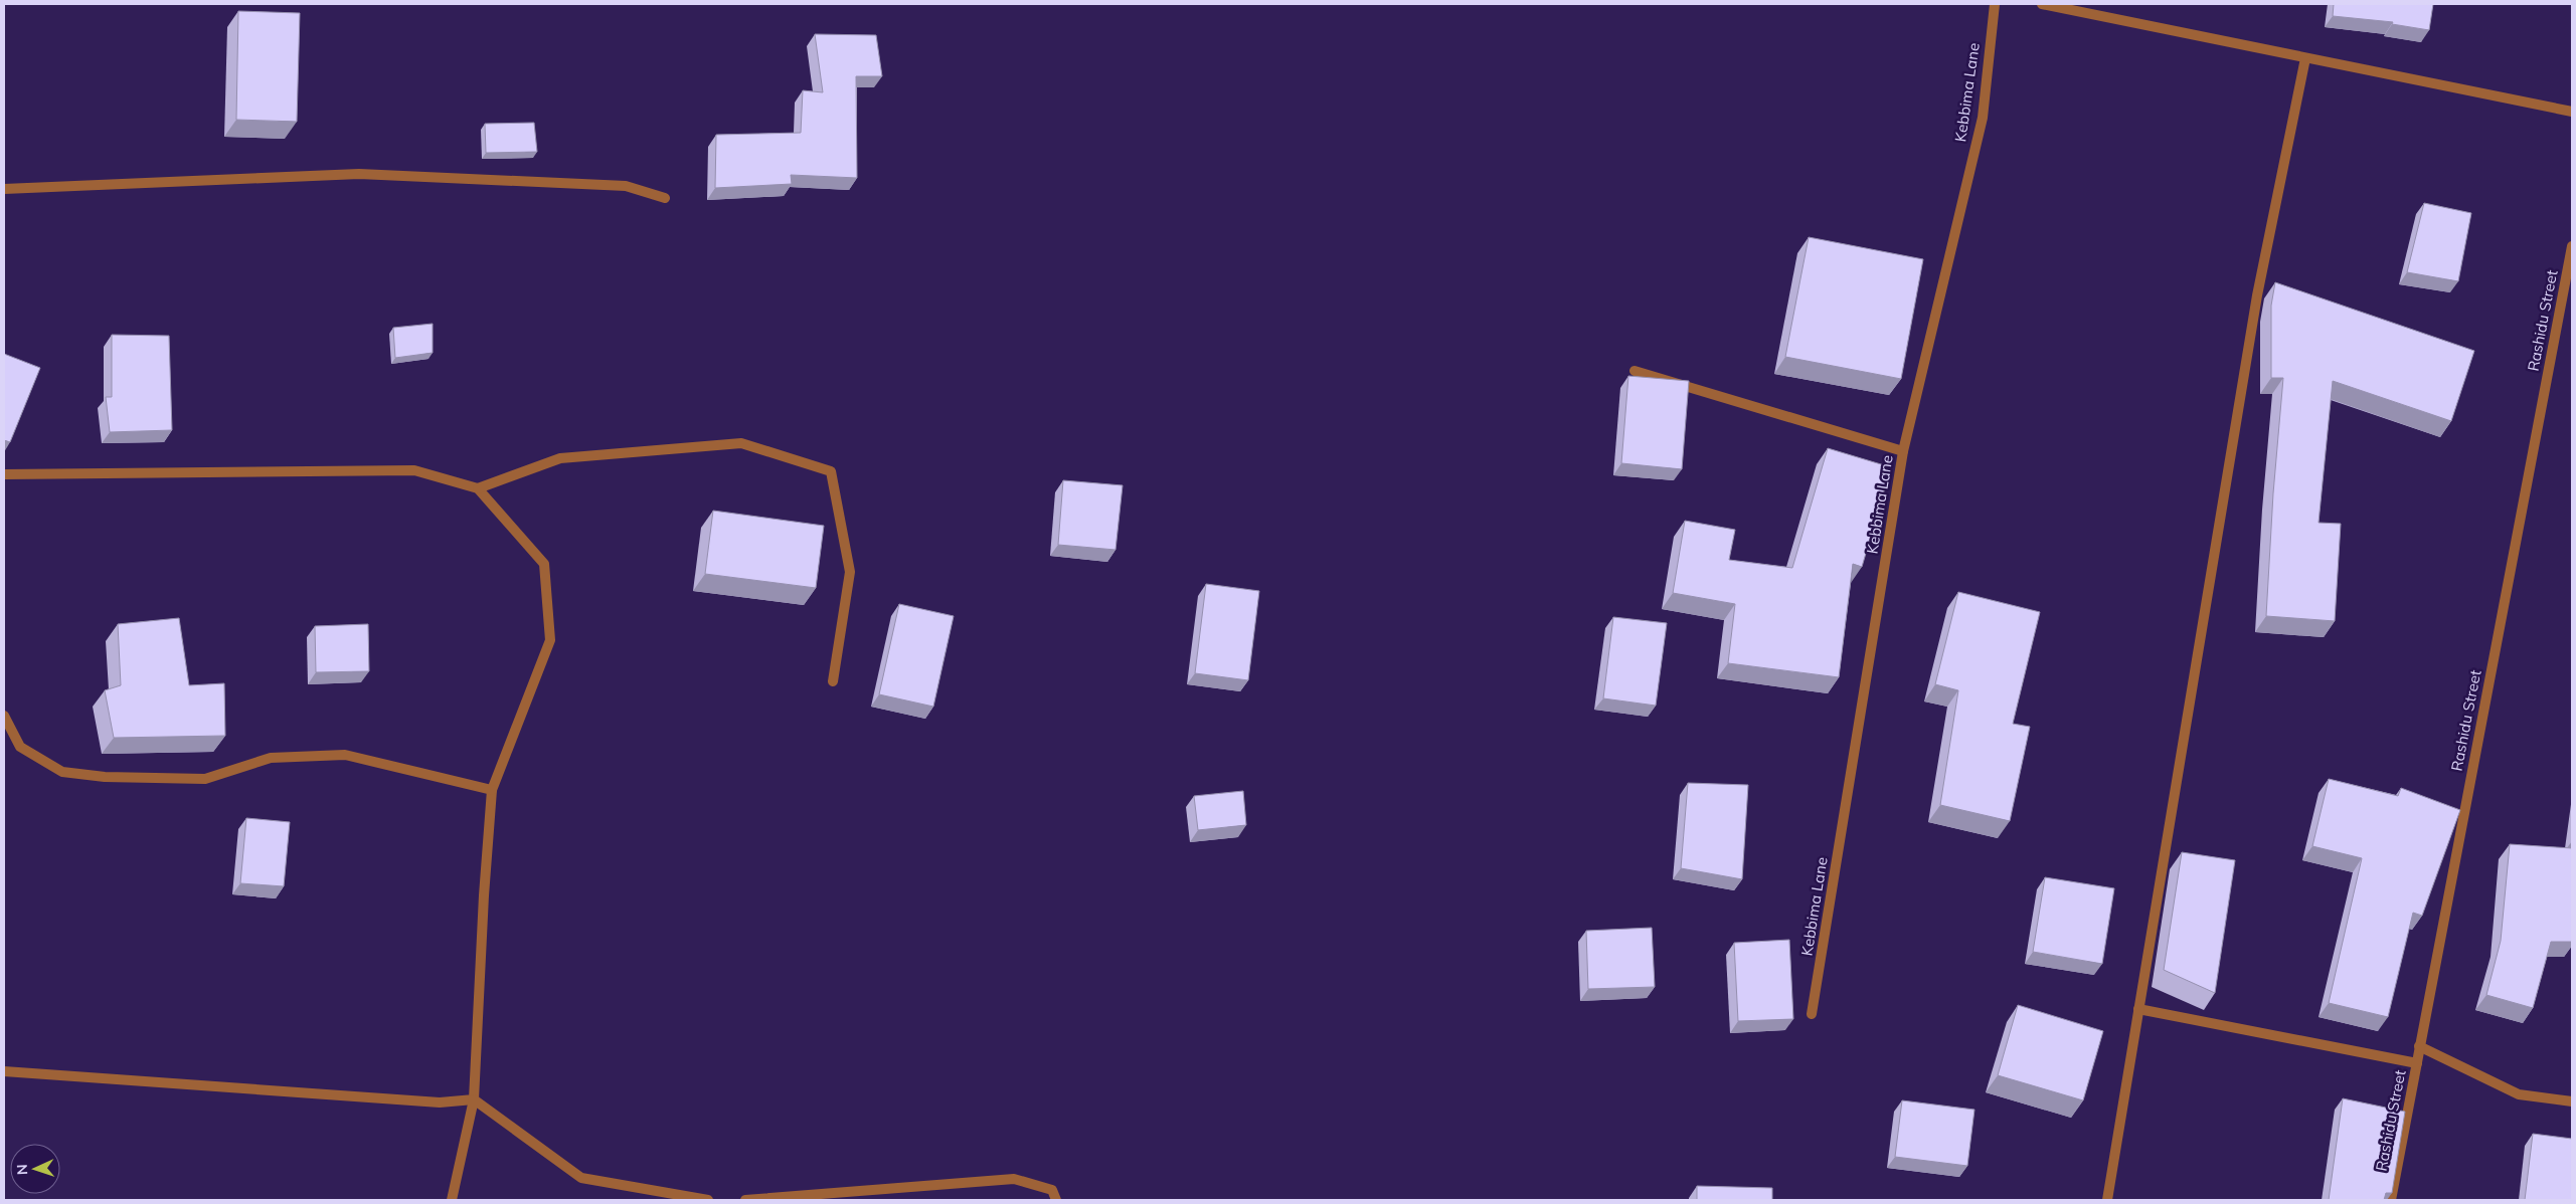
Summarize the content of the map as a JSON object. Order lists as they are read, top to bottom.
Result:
{
  "streets": {
    "street": ["Kebbima Lane", "Rashidu Street"]
  },
  "north": "left"
}
